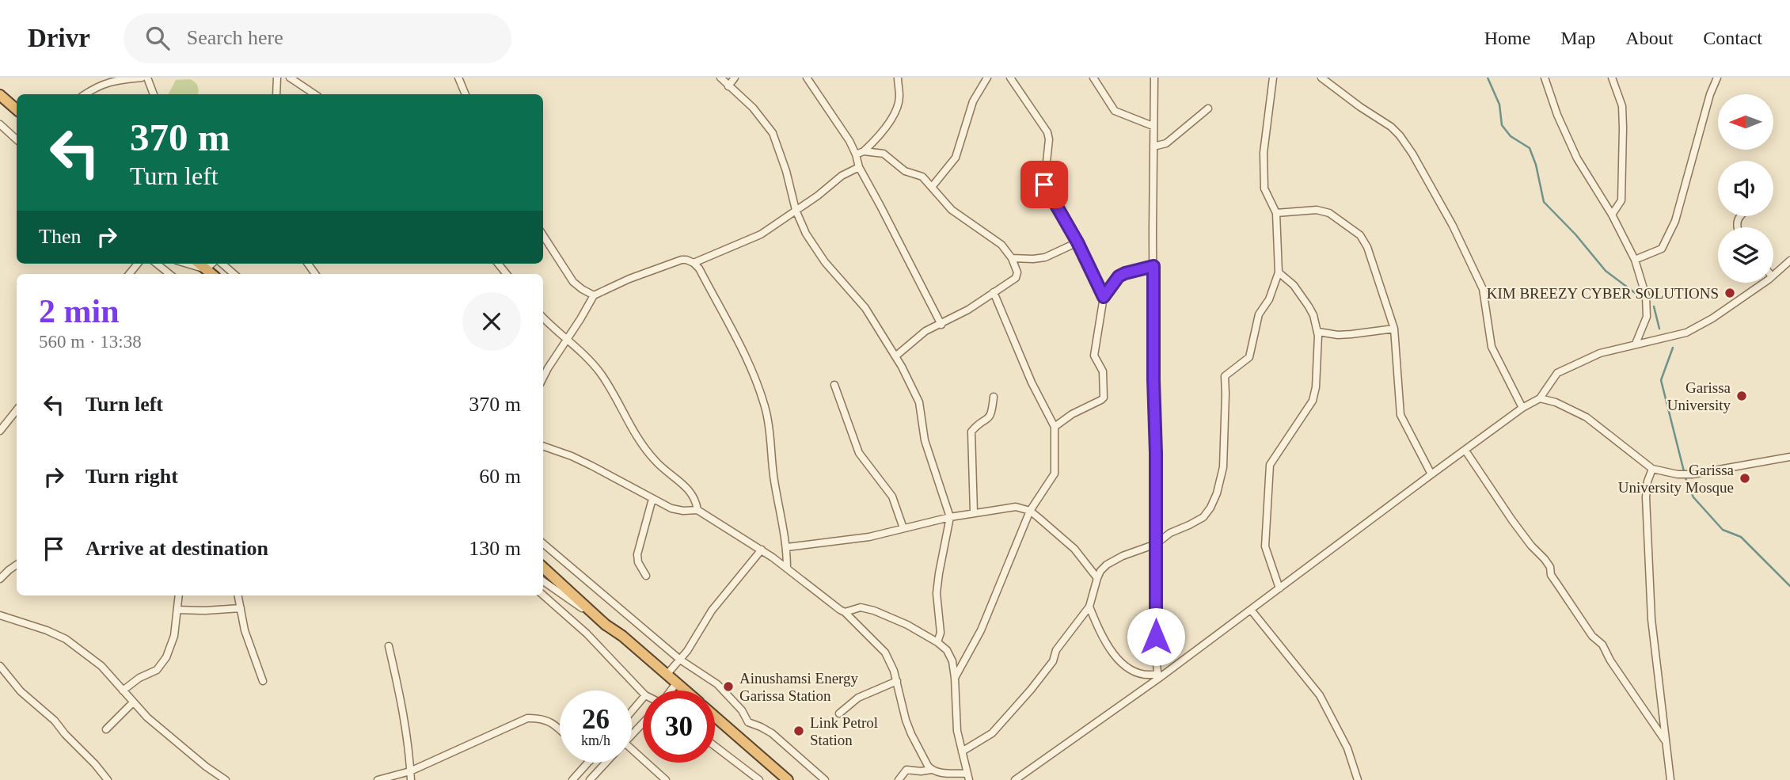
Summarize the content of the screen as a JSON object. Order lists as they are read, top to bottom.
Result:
{
  "places": [
    "KIM BREEZY CYBER SOLUTIONS",
    "Garissa University",
    "Garissa University Mosque",
    "Ainushamsi Energy Garissa Station",
    "Link Petrol Station"
  ],
  "north": "left",
  "page": {
    "header": "Drivr",
    "search": "Search here",
    "nav": [
      "Home",
      "Map",
      "About",
      "Contact"
    ],
    "turn": ["370 m", "Turn left"],
    "then": "Then",
    "heading": ["2 min", "560 m · 13:38"],
    "list": [
      {
        "name": "Turn left",
        "value": "370 m"
      },
      {
        "name": "Turn right",
        "value": "60 m"
      },
      {
        "name": "Arrive at destination",
        "value": "130 m"
      }
    ],
    "speed": "26 km/h",
    "limit": "30"
  }
}
